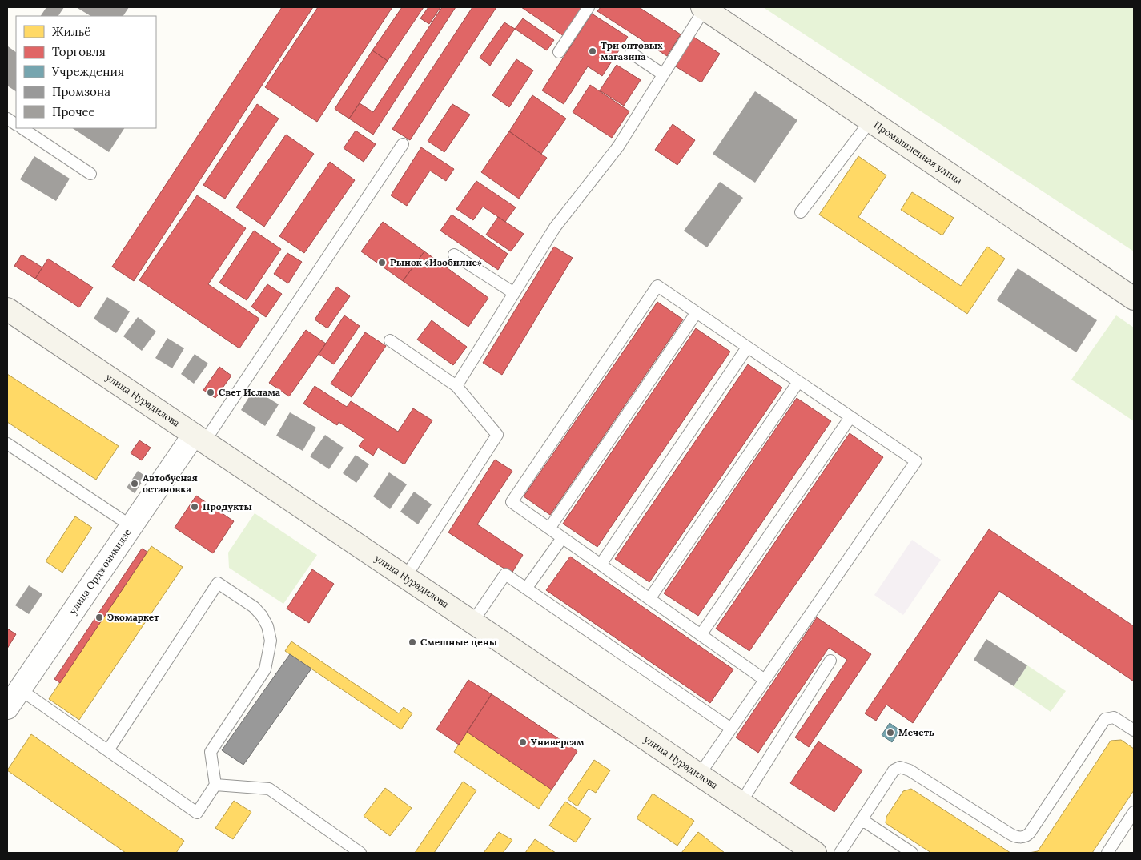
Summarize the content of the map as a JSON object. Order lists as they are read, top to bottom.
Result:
{
  "streets": {
    "street": ["Промышленная улица", "улица Нурадилова", "улица Орджоникидзе"]
  },
  "crossings": [
    ["улица Нурадилова", "улица Орджоникидзе"]
  ],
  "places": [
    "Три оптовых магазина",
    "Рынок «Изобилие»",
    "Свет Ислама",
    "Автобусная остановка",
    "Продукты",
    "Экомаркет",
    "Смешные цены",
    "Мечеть",
    "Универсам"
  ],
  "legend": [
    "Жильё",
    "Торговля",
    "Учреждения",
    "Промзона",
    "Прочее"
  ]
}
